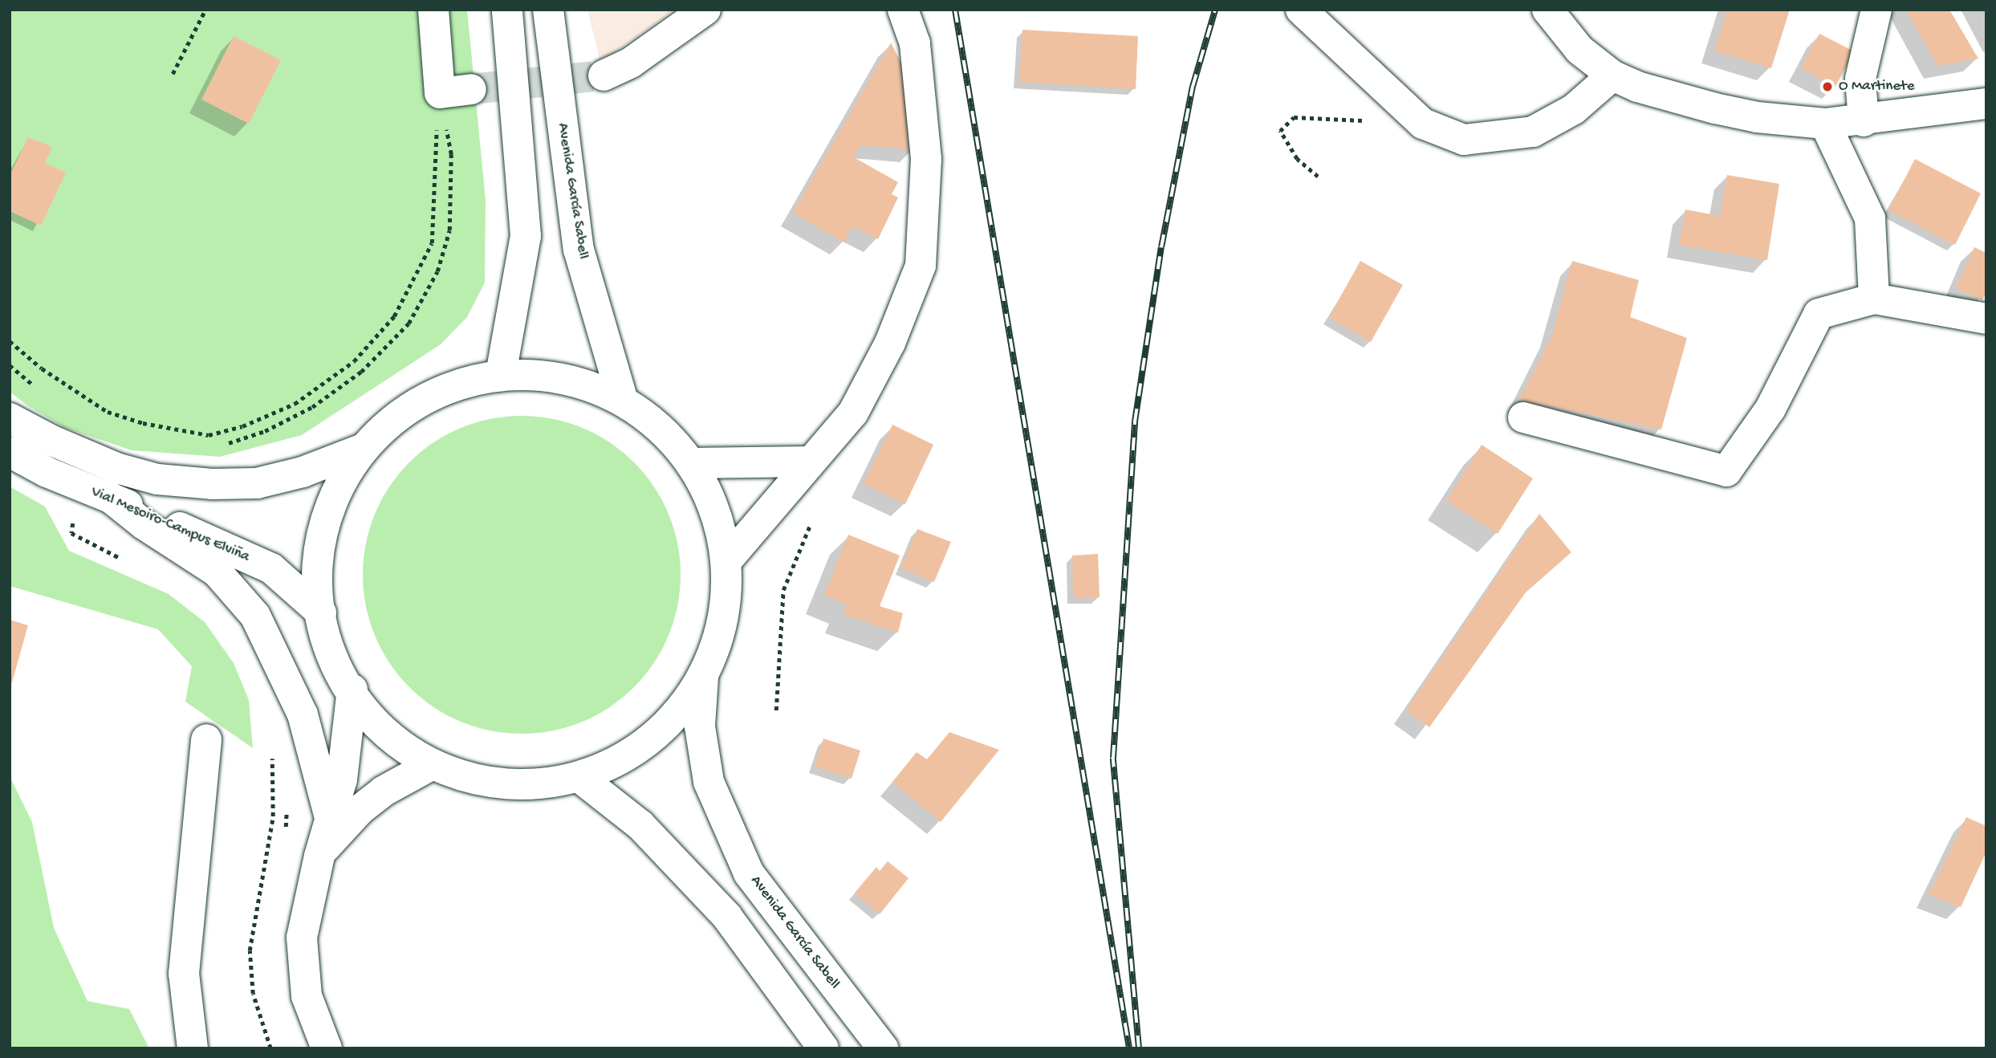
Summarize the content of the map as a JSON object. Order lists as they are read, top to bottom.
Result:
{
  "streets": {
    "street": ["Avenida García Sabell", "Vial Mesoiro-Campus Elviña"]
  },
  "places": ["O Martinete"]
}
